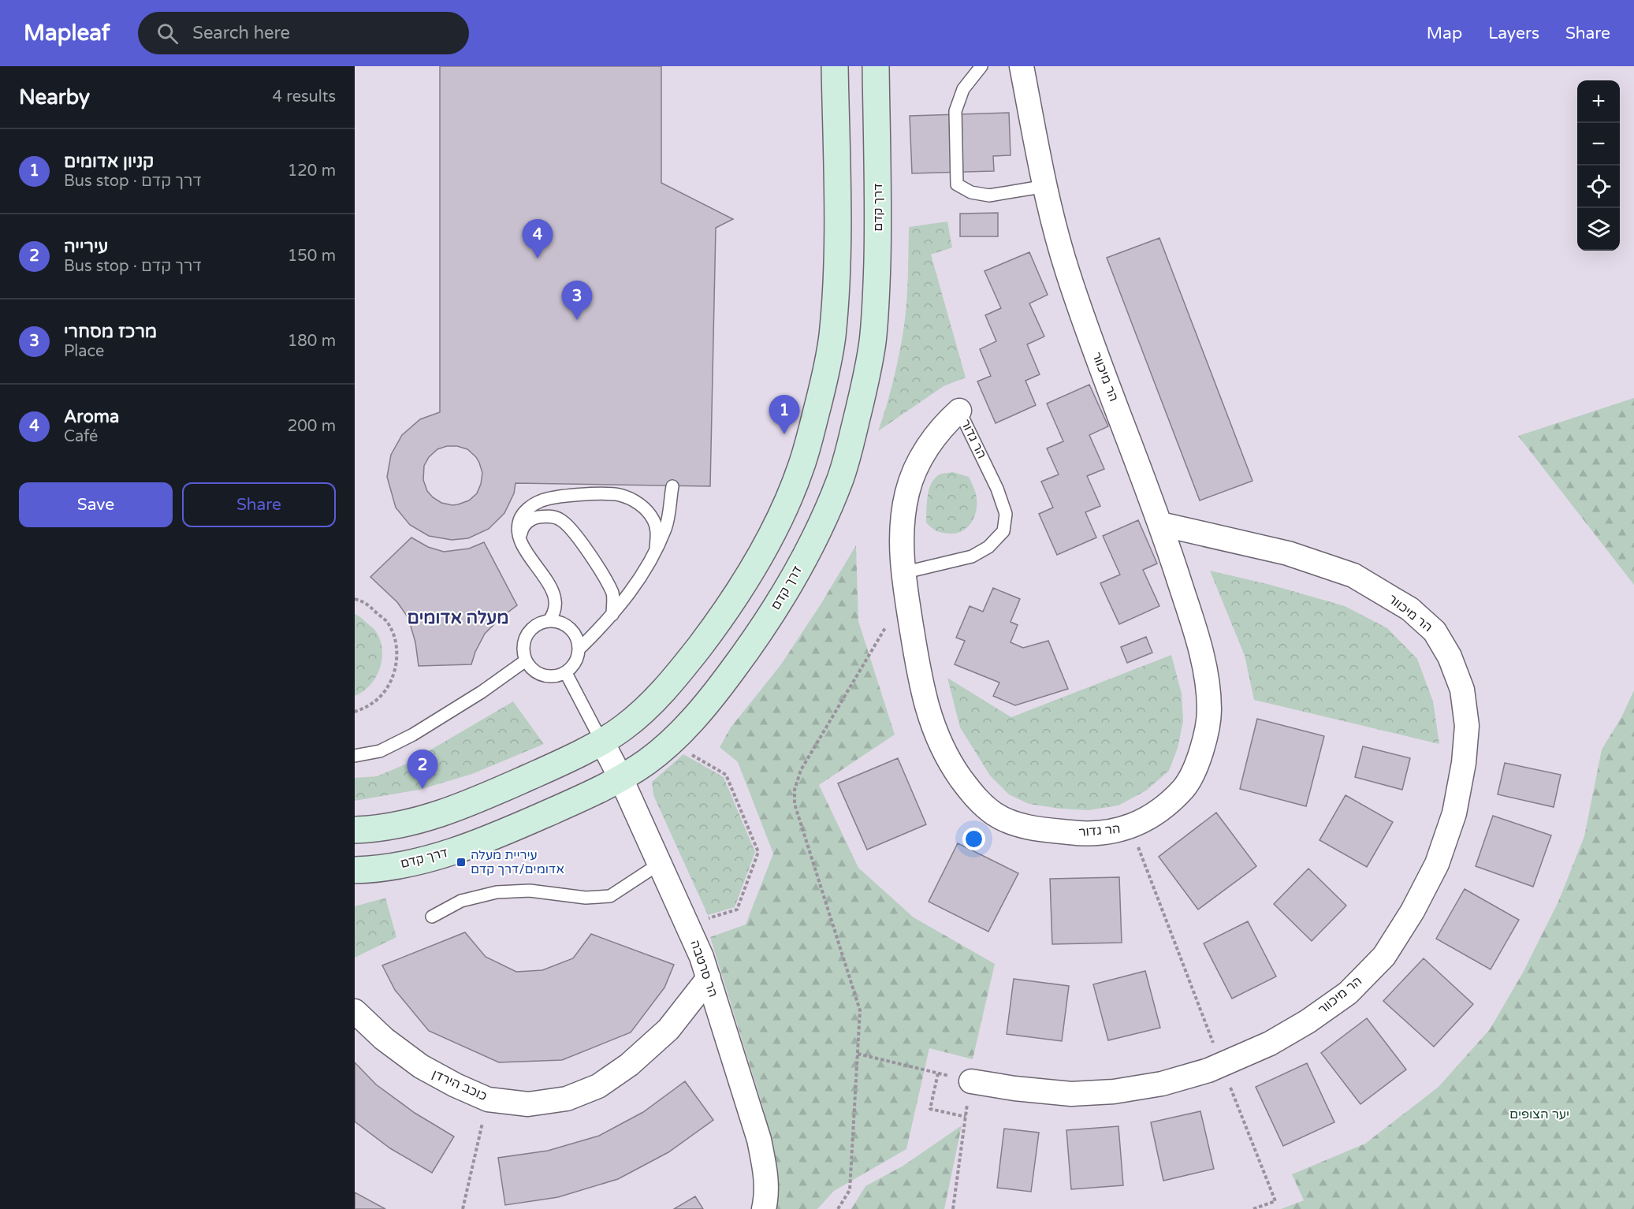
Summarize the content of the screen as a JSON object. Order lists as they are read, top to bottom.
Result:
{
  "streets": {
    "main road": ["דרך קדם"],
    "street": [
      "הר מיכוור",
      "הר גדור",
      "הר סרטבה",
      "כוכב הירדן"
    ]
  },
  "crossings": [
    ["דרך קדם", "הר סרטבה"],
    ["הר מיכוור", "הר גדור"],
    ["הר סרטבה", "כוכב הירדן"]
  ],
  "districts": ["מעלה אדומים"],
  "parks": ["יער הצופים"],
  "places": {
    "transit": ["עיריית מעלה אדומים/דרך קדם"]
  },
  "page": {
    "header": "Mapleaf",
    "search": "Search here",
    "nav": ["Map", "Layers", "Share"],
    "heading": ["Nearby", "4 results"],
    "map_buttons": ["+", "−"],
    "list": [
      {
        "mark": "1",
        "name": "קניון אדומים",
        "note": "Bus stop · דרך קדם",
        "value": "120 m"
      },
      {
        "mark": "2",
        "name": "עירייה",
        "note": "Bus stop · דרך קדם",
        "value": "150 m"
      },
      {
        "mark": "3",
        "name": "מרכז מסחרי",
        "note": "Place",
        "value": "180 m"
      },
      {
        "mark": "4",
        "name": "Aroma",
        "note": "Café",
        "value": "200 m"
      }
    ],
    "pins": [
      "4",
      "3",
      "1",
      "2"
    ],
    "buttons": ["Save", "Share"]
  }
}
